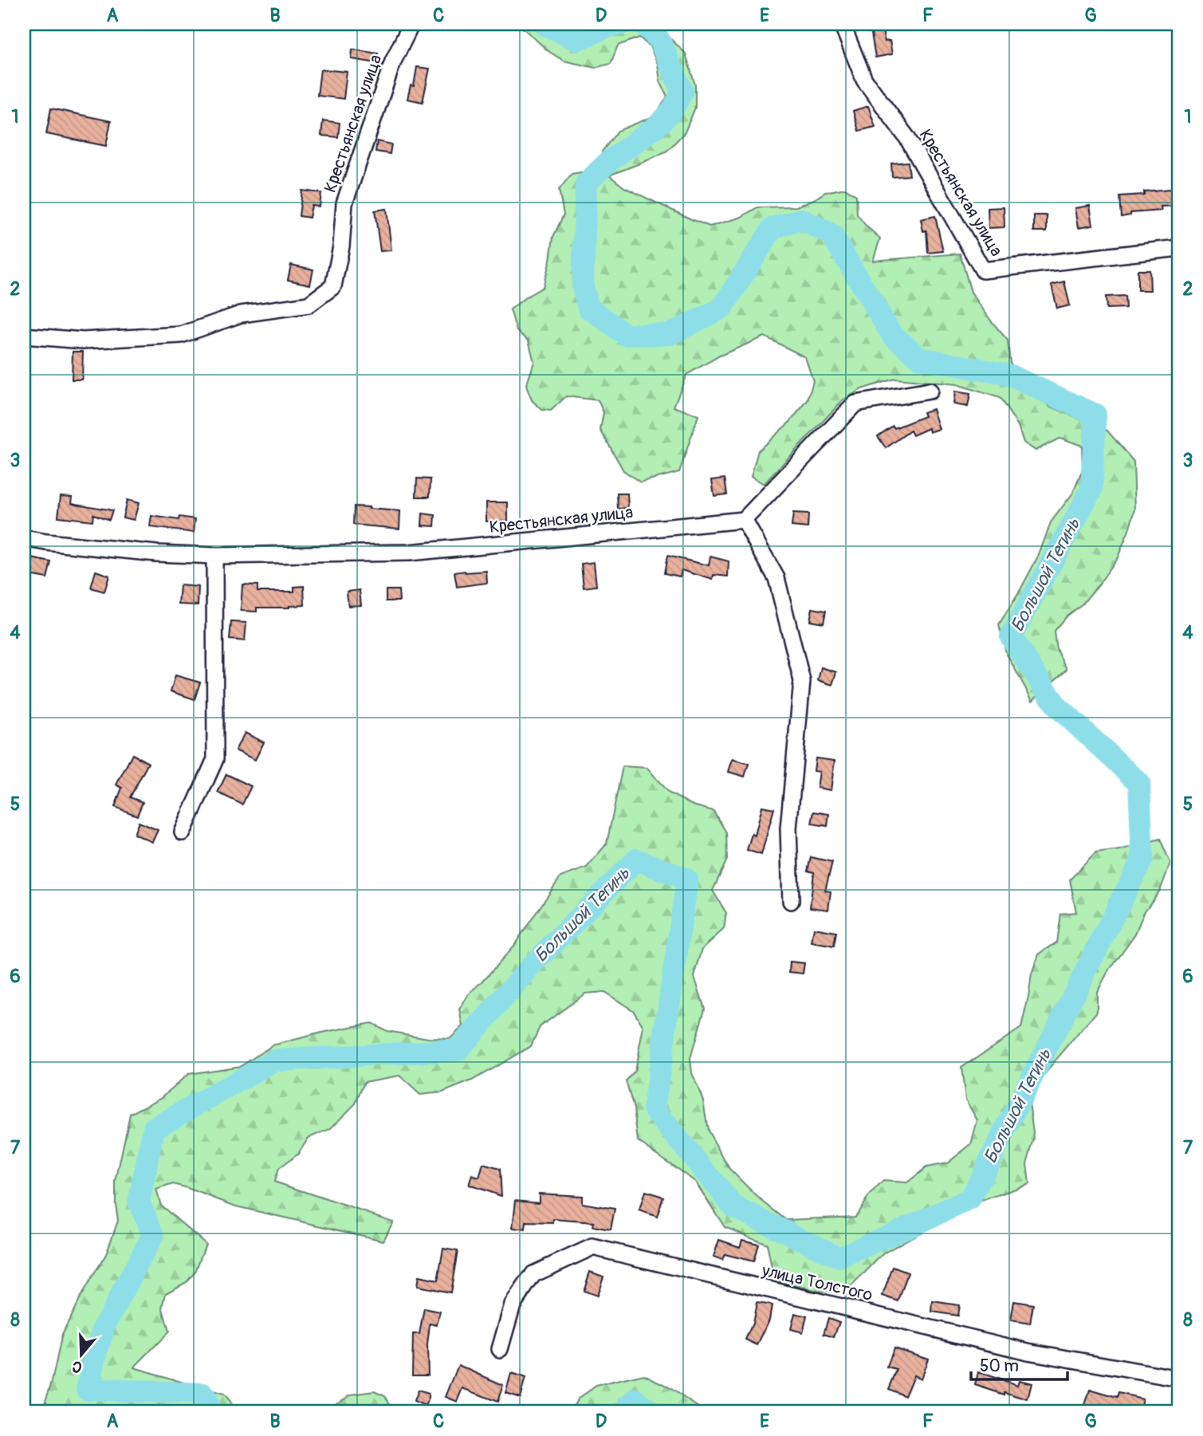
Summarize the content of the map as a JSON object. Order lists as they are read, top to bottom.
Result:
{
  "streets": {
    "street": ["Крестьянская улица", "улица Толстого"]
  },
  "water": ["Большой Тегинь"],
  "scale_bar": "50 m",
  "north": "bottom",
  "grid": {
    "columns": [
      "A",
      "B",
      "C",
      "D",
      "E",
      "F",
      "G"
    ],
    "rows": [
      "1",
      "2",
      "3",
      "4",
      "5",
      "6",
      "7",
      "8"
    ]
  }
}
